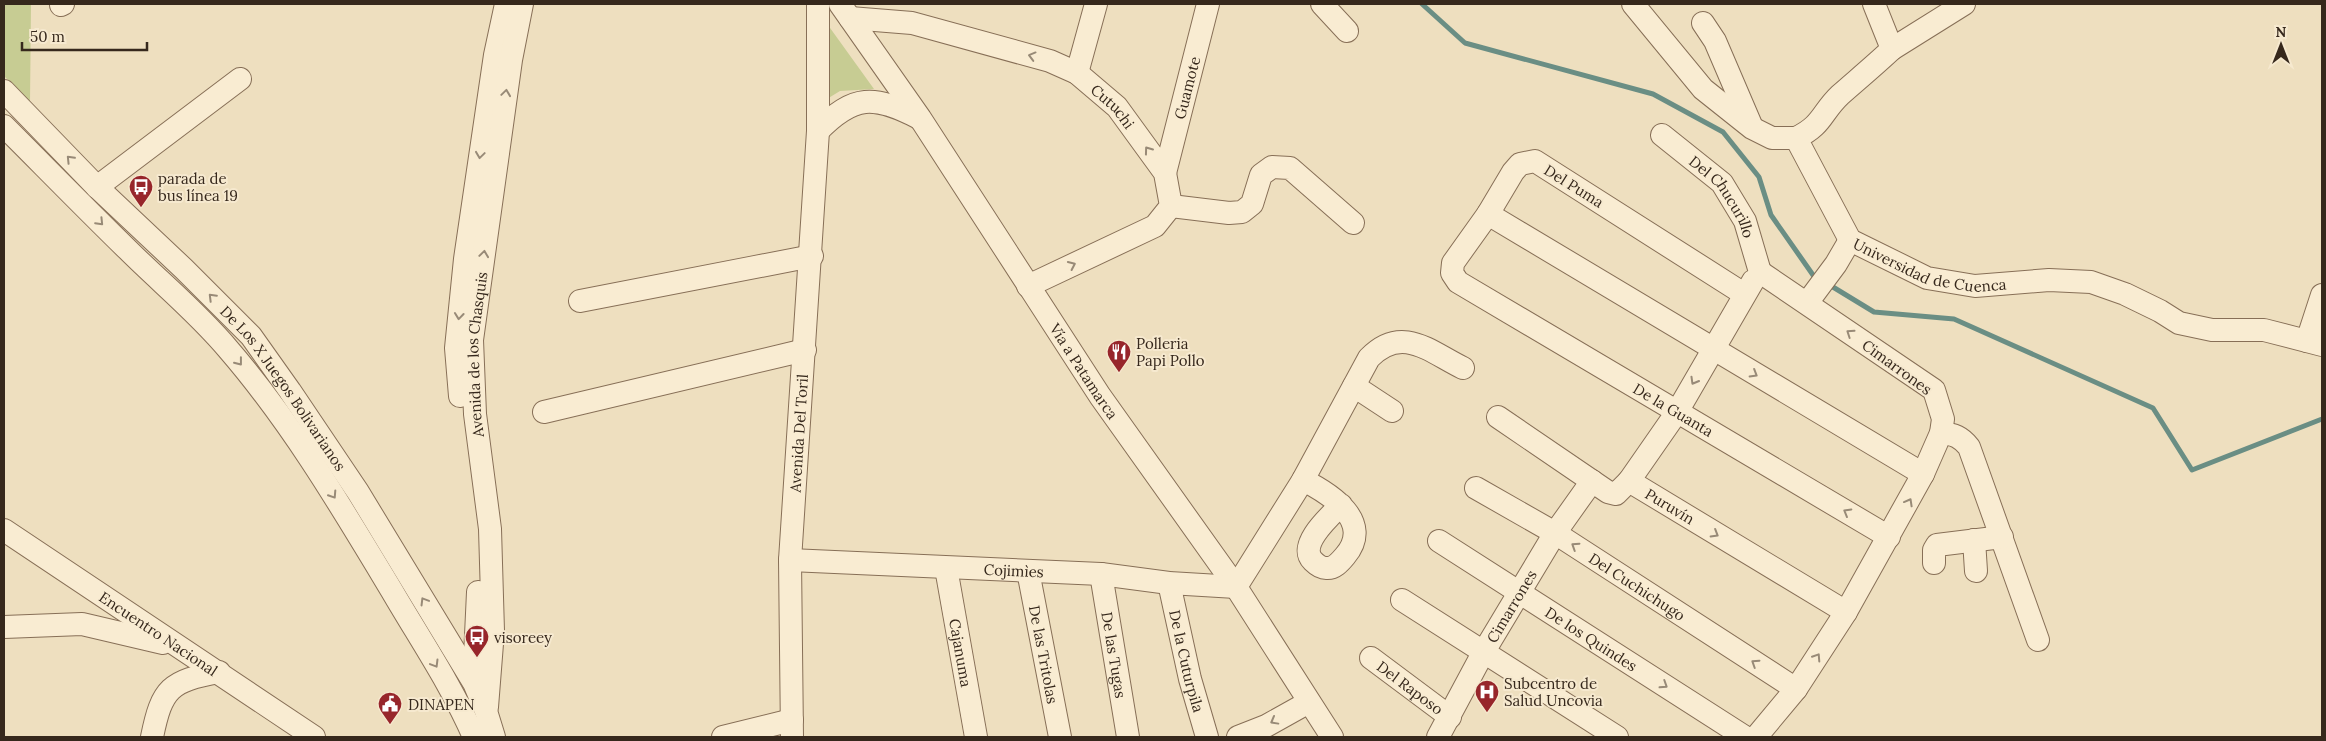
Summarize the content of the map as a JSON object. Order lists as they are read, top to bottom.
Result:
{
  "streets": {
    "street": [
      "Guamote",
      "Cutuchi",
      "Del Puma",
      "Del Chucurillo",
      "Universidad de Cuenca",
      "Avenida de los Chasquis",
      "Cimarrones",
      "Vía a Patamarca",
      "De Los X Juegos Bolivarianos",
      "De la Guanta",
      "Avenida Del Toril",
      "Puruvín",
      "Cojimìes",
      "Del Cuchichugo",
      "Encuentro Nacional",
      "De los Quindes",
      "Cajanuma",
      "De las Tritolas",
      "De las Tugas",
      "De la Cuturpila",
      "Del Raposo"
    ]
  },
  "crossings": [
    ["Guamote", "Cutuchi"],
    ["Cutuchi", "Vía a Patamarca"],
    ["Del Puma", "De la Guanta"],
    ["Del Chucurillo", "Cimarrones"],
    ["Avenida de los Chasquis", "De Los X Juegos Bolivarianos"],
    ["Cimarrones", "De la Guanta"],
    ["Cimarrones", "Puruvín"],
    ["Cimarrones", "Del Cuchichugo"],
    ["Cimarrones", "De los Quindes"],
    ["Cimarrones", "Del Raposo"],
    ["Vía a Patamarca", "Cojimìes"],
    ["Avenida Del Toril", "Cojimìes"],
    ["Cojimìes", "Cajanuma"],
    ["Cojimìes", "De las Tritolas"],
    ["Cojimìes", "De las Tugas"],
    ["Cojimìes", "De la Cuturpila"]
  ],
  "one_way": ["Cutuchi"],
  "places": {
    "bus stop": ["parada de bus línea 19", "visoreey"],
    "restaurant": ["Polleria Papi Pollo"],
    "hospital": ["Subcentro de Salud Uncovia"],
    "public building": ["DINAPEN"]
  },
  "scale_bar": "50 m",
  "north": "top"
}
